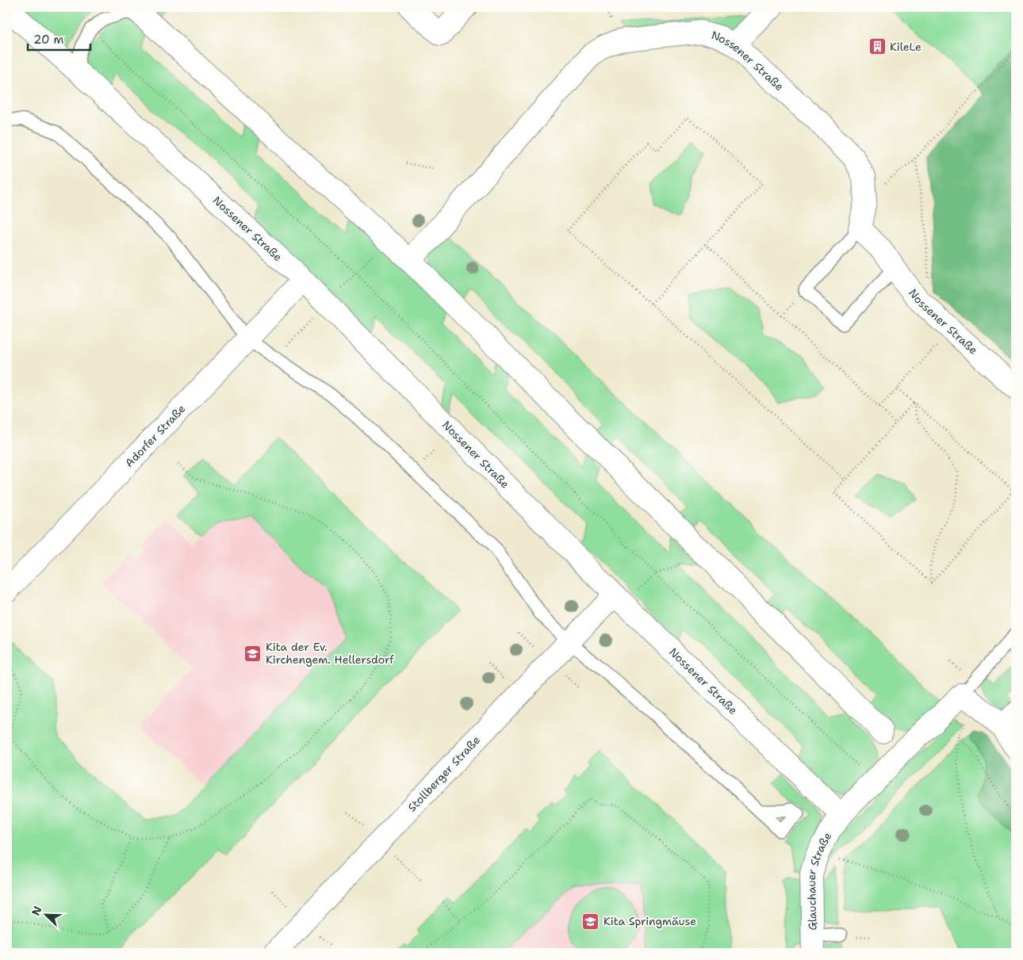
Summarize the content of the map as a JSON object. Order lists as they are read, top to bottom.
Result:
{
  "streets": {
    "street": [
      "Nossener Straße",
      "Adorfer Straße",
      "Stollberger Straße",
      "Glauchauer Straße"
    ]
  },
  "crossings": [
    ["Nossener Straße", "Adorfer Straße"],
    ["Nossener Straße", "Stollberger Straße"],
    ["Nossener Straße", "Glauchauer Straße"]
  ],
  "places": {
    "building": ["KileLe"],
    "school or university": ["Kita der Ev. Kirchengem. Hellersdorf", "Kita Springmäuse"]
  },
  "scale_bar": "20 m",
  "north": "top left"
}
